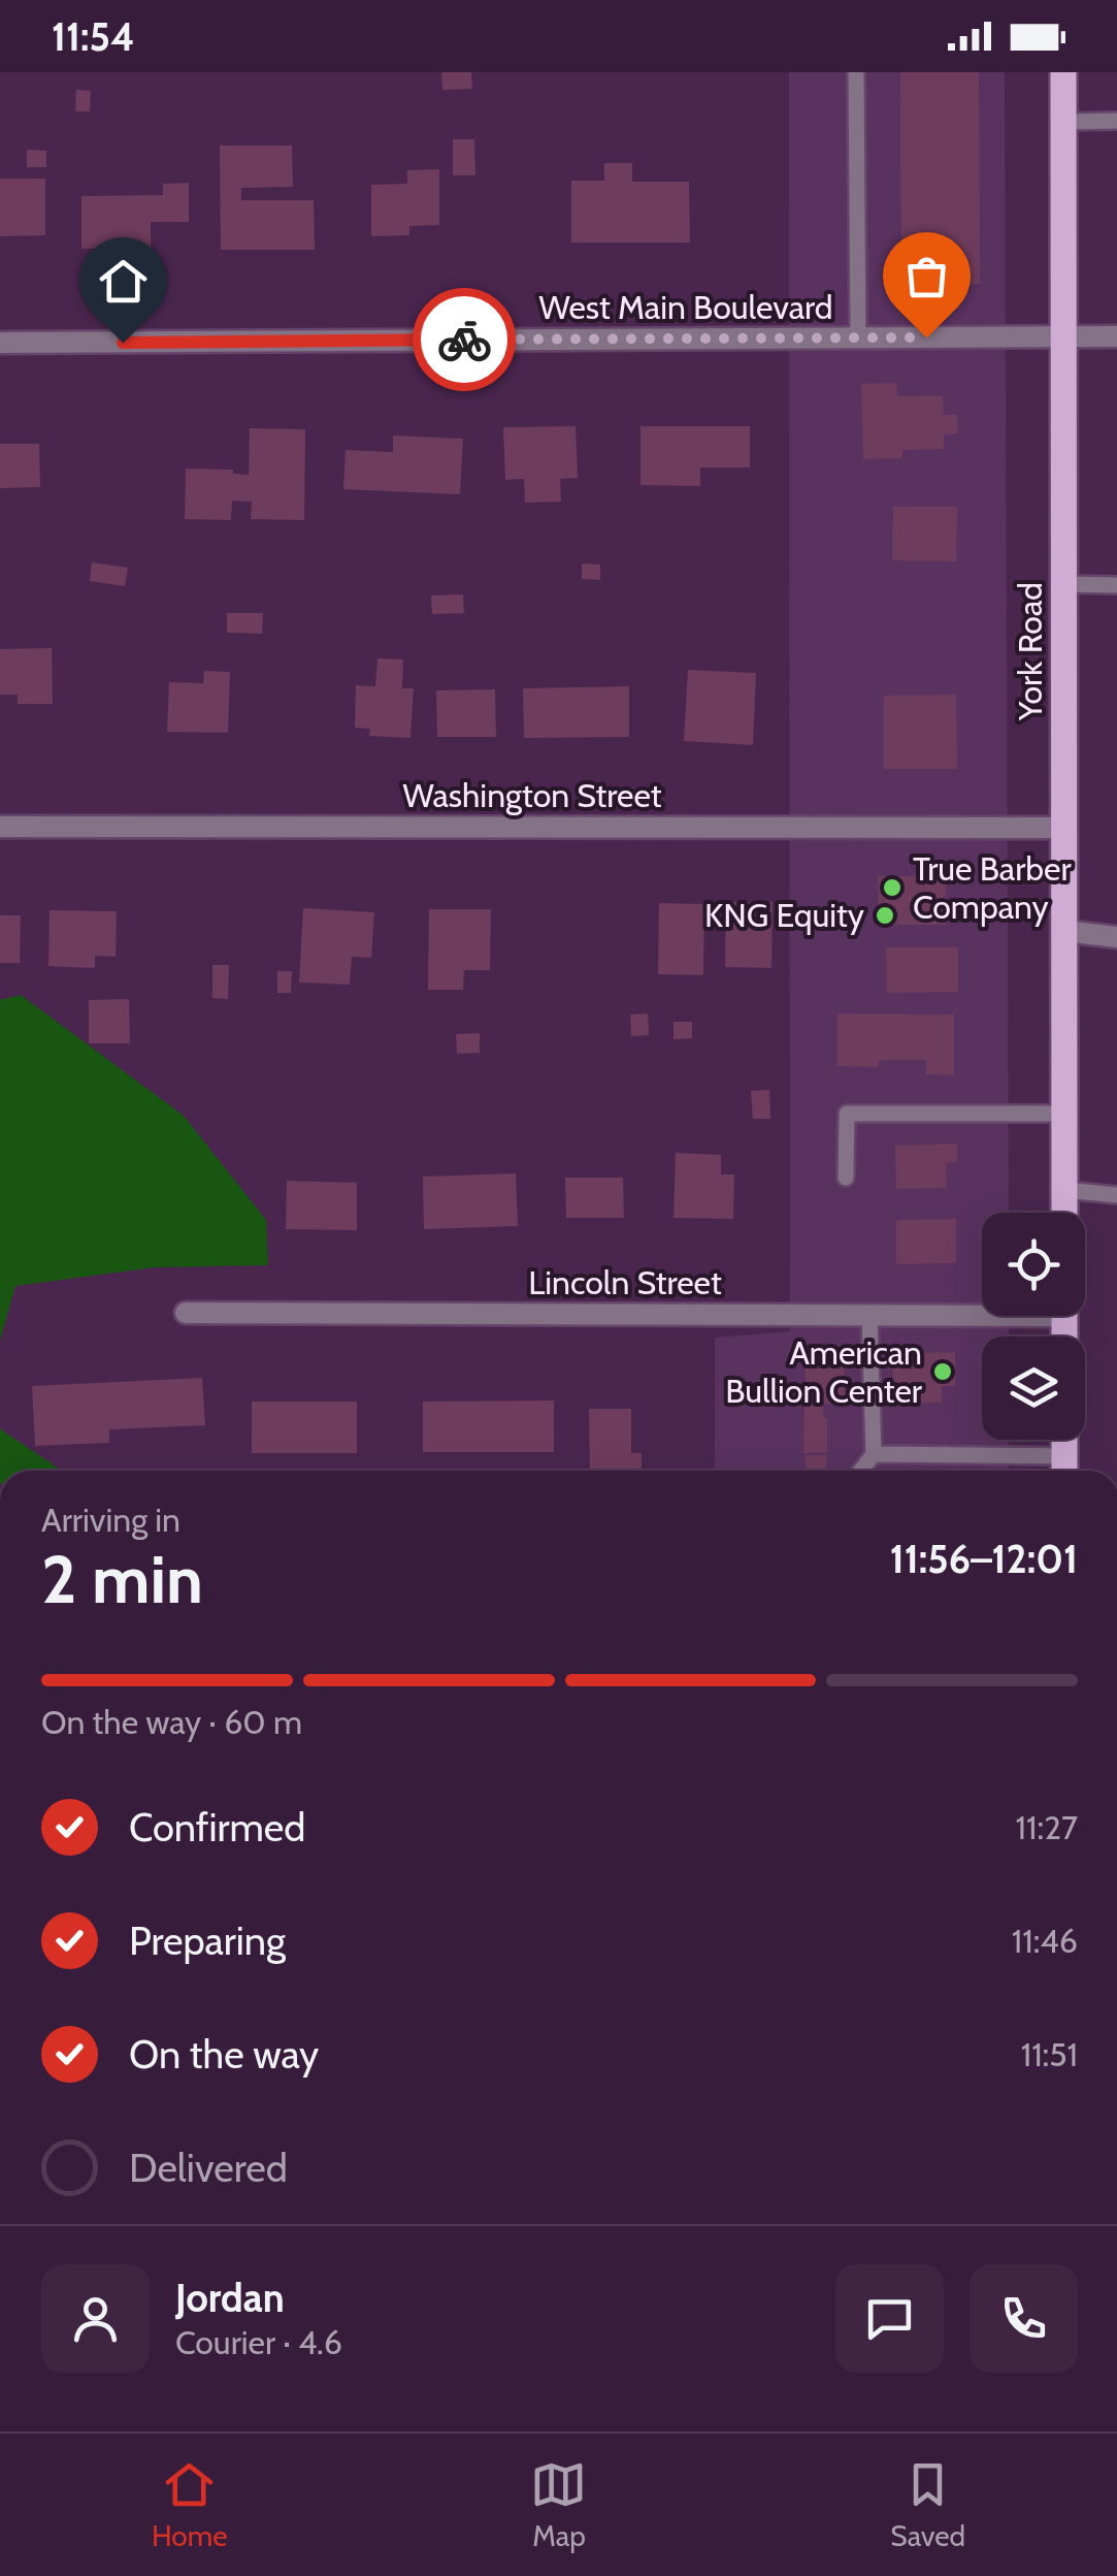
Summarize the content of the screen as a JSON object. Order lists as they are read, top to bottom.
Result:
{
  "streets": {
    "main road": ["York Road"],
    "street": ["West Main Boulevard", "Washington Street", "Lincoln Street"]
  },
  "crossings": [
    ["West Main Boulevard", "York Road"],
    ["York Road", "Washington Street"]
  ],
  "places": ["True Barber Company", "KNG Equity", "American Bullion Center"],
  "page": {
    "status": "11:54",
    "heading": ["2 min", "Arriving in", "11:56–12:01"],
    "panel": ["Jordan", "Courier · 4.6"],
    "bar": "On the way · 60 m",
    "list": [
      ["Confirmed", "11:27"],
      ["Preparing", "11:46"],
      ["On the way", "11:51"],
      "Delivered"
    ],
    "tabs": ["Home", "Map", "Saved"]
  }
}
